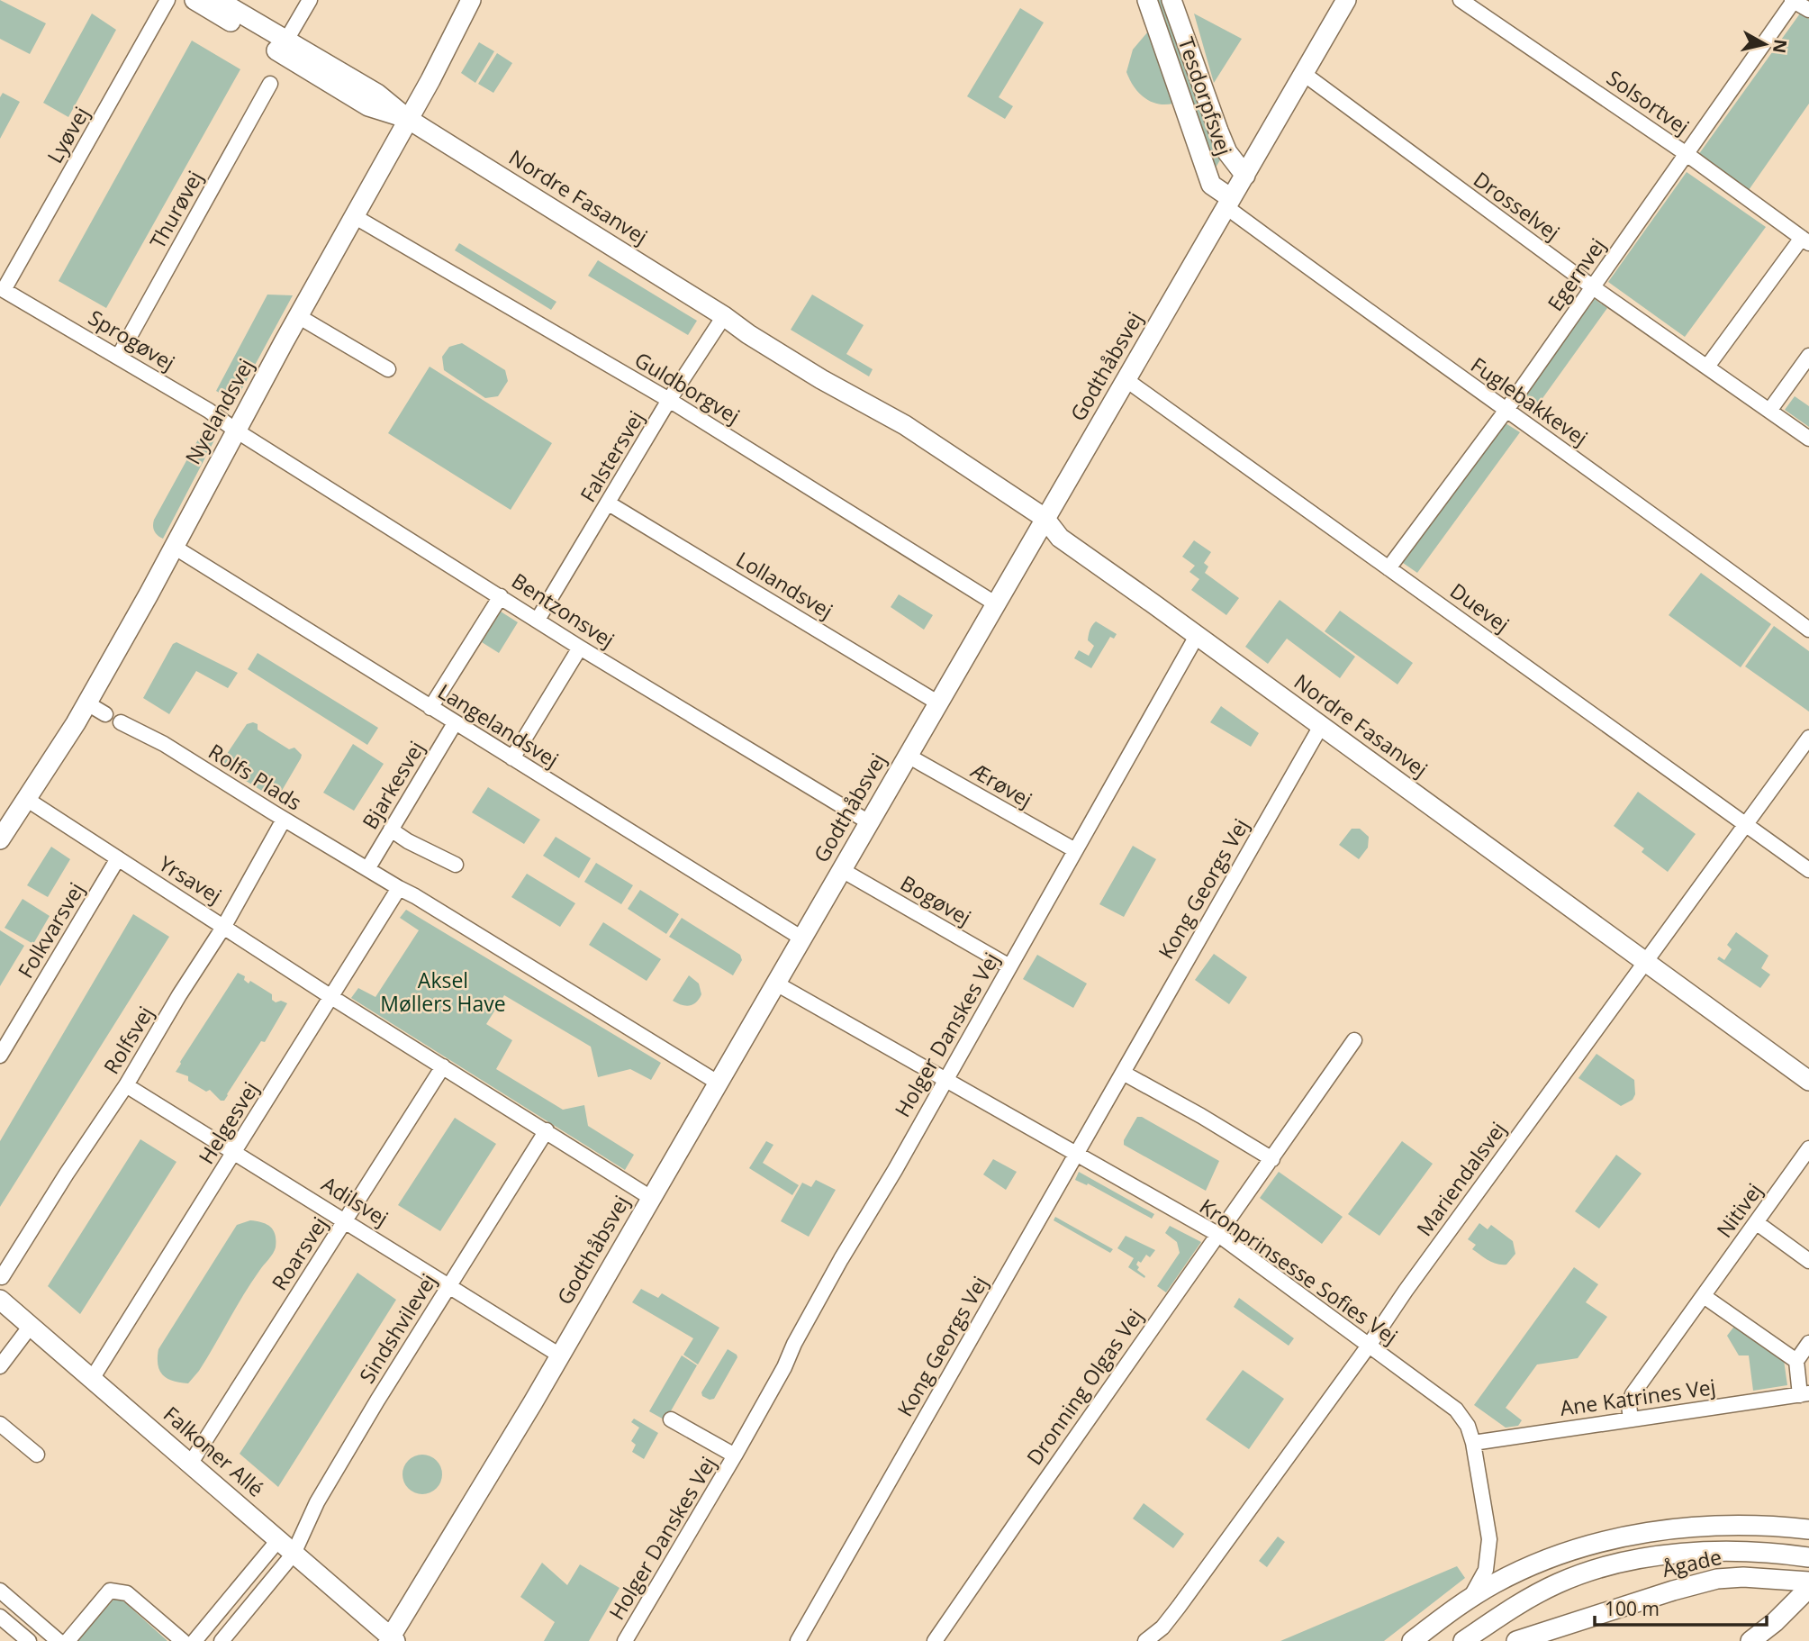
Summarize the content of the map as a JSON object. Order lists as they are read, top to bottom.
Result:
{
  "streets": {
    "street": [
      "Tesdorpfsvej",
      "Solsortvej",
      "Lyøvej",
      "Nordre Fasanvej",
      "Drosselvej",
      "Thurøvej",
      "Egernvej",
      "Sprogøvej",
      "Godthåbsvej",
      "Guldborgvej",
      "Fuglebakkevej",
      "Nyelandsvej",
      "Falstersvej",
      "Lollandsvej",
      "Duevej",
      "Bentzonsvej",
      "Langelandsvej",
      "Rolfs Plads",
      "Bjarkesvej",
      "Ærøvej",
      "Yrsavej",
      "Kong Georgs Vej",
      "Bogøvej",
      "Folkvarsvej",
      "Holger Danskes Vej",
      "Rolfsvej",
      "Helgesvej",
      "Mariendalsvej",
      "Adilsvej",
      "Nitivej",
      "Roarsvej",
      "Kronprinsesse Sofies Vej",
      "Sindshvilevej",
      "Dronning Olgas Vej",
      "Ane Katrines Vej",
      "Falkoner Allé",
      "Ågade"
    ]
  },
  "crossings": [
    ["Tesdorpfsvej", "Godthåbsvej"],
    ["Tesdorpfsvej", "Fuglebakkevej"],
    ["Solsortvej", "Egernvej"],
    ["Lyøvej", "Sprogøvej"],
    ["Nordre Fasanvej", "Godthåbsvej"],
    ["Nordre Fasanvej", "Nyelandsvej"],
    ["Nordre Fasanvej", "Falstersvej"],
    ["Nordre Fasanvej", "Kong Georgs Vej"],
    ["Nordre Fasanvej", "Holger Danskes Vej"],
    ["Nordre Fasanvej", "Mariendalsvej"],
    ["Drosselvej", "Egernvej"],
    ["Drosselvej", "Godthåbsvej"],
    ["Thurøvej", "Sprogøvej"],
    ["Egernvej", "Fuglebakkevej"],
    ["Egernvej", "Duevej"],
    ["Sprogøvej", "Nyelandsvej"],
    ["Sprogøvej", "Bentzonsvej"],
    ["Godthåbsvej", "Guldborgvej"],
    ["Godthåbsvej", "Fuglebakkevej"],
    ["Godthåbsvej", "Lollandsvej"],
    ["Godthåbsvej", "Duevej"],
    ["Godthåbsvej", "Bentzonsvej"],
    ["Godthåbsvej", "Langelandsvej"],
    ["Godthåbsvej", "Ærøvej"],
    ["Godthåbsvej", "Bogøvej"],
    ["Godthåbsvej", "Adilsvej"],
    ["Godthåbsvej", "Kronprinsesse Sofies Vej"],
    ["Godthåbsvej", "Falkoner Allé"],
    ["Guldborgvej", "Nyelandsvej"],
    ["Guldborgvej", "Falstersvej"],
    ["Nyelandsvej", "Bentzonsvej"],
    ["Nyelandsvej", "Langelandsvej"],
    ["Nyelandsvej", "Yrsavej"],
    ["Falstersvej", "Lollandsvej"],
    ["Falstersvej", "Bentzonsvej"],
    ["Duevej", "Mariendalsvej"],
    ["Langelandsvej", "Bjarkesvej"],
    ["Rolfs Plads", "Bjarkesvej"],
    ["Rolfs Plads", "Rolfsvej"],
    ["Ærøvej", "Holger Danskes Vej"],
    ["Yrsavej", "Folkvarsvej"],
    ["Yrsavej", "Rolfsvej"],
    ["Yrsavej", "Helgesvej"],
    ["Kong Georgs Vej", "Kronprinsesse Sofies Vej"],
    ["Bogøvej", "Holger Danskes Vej"],
    ["Holger Danskes Vej", "Kronprinsesse Sofies Vej"],
    ["Rolfsvej", "Adilsvej"],
    ["Helgesvej", "Adilsvej"],
    ["Helgesvej", "Falkoner Allé"],
    ["Mariendalsvej", "Kronprinsesse Sofies Vej"],
    ["Adilsvej", "Roarsvej"],
    ["Adilsvej", "Sindshvilevej"],
    ["Nitivej", "Ane Katrines Vej"],
    ["Roarsvej", "Falkoner Allé"],
    ["Kronprinsesse Sofies Vej", "Dronning Olgas Vej"],
    ["Kronprinsesse Sofies Vej", "Ane Katrines Vej"],
    ["Sindshvilevej", "Falkoner Allé"]
  ],
  "parks": ["Aksel Møllers Have"],
  "scale_bar": "100 m",
  "north": "right"
}
